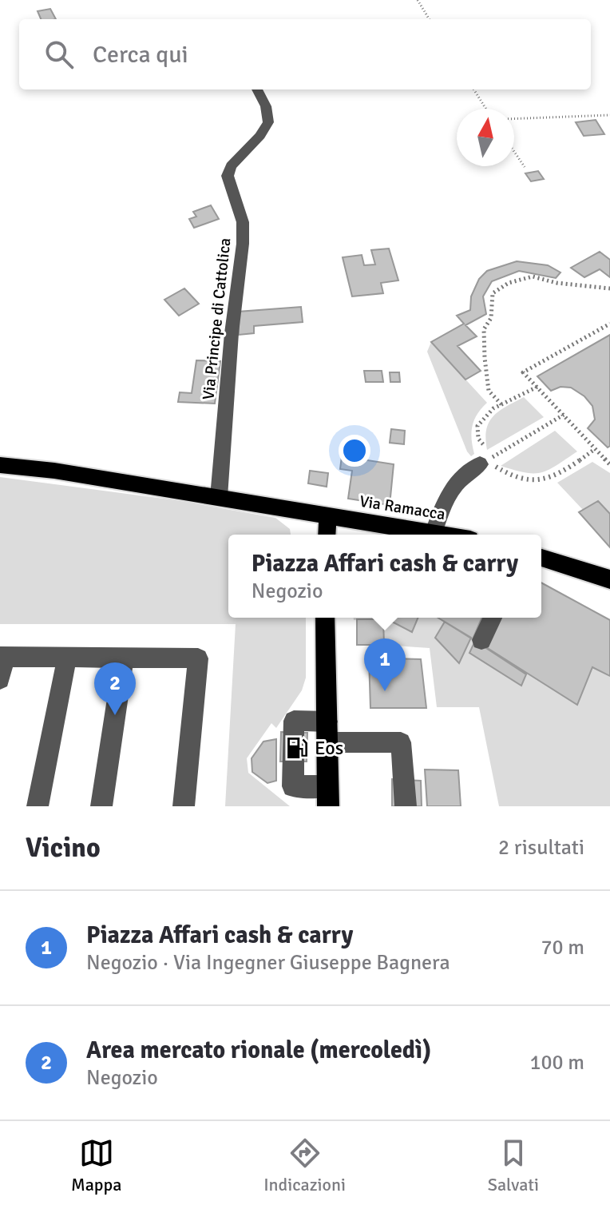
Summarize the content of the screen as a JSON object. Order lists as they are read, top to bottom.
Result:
{
  "streets": {
    "main road": ["Via Ramacca"],
    "street": ["Via Principe di Cattolica"]
  },
  "crossings": [
    ["Via Principe di Cattolica", "Via Ramacca"]
  ],
  "places": {
    "fuel station": ["Eos"]
  },
  "north": "top",
  "page": {
    "search": "Cerca qui",
    "popup": ["Piazza Affari cash & carry", "Negozio"],
    "pins": ["1", "2"],
    "heading": ["Vicino", "2 risultati"],
    "list": [
      {
        "mark": "1",
        "name": "Piazza Affari cash & carry",
        "note": "Negozio · Via Ingegner Giuseppe Bagnera",
        "value": "70 m"
      },
      {
        "mark": "2",
        "name": "Area mercato rionale (mercoledì)",
        "note": "Negozio",
        "value": "100 m"
      }
    ],
    "nav": ["Mappa", "Indicazioni", "Salvati"]
  }
}
